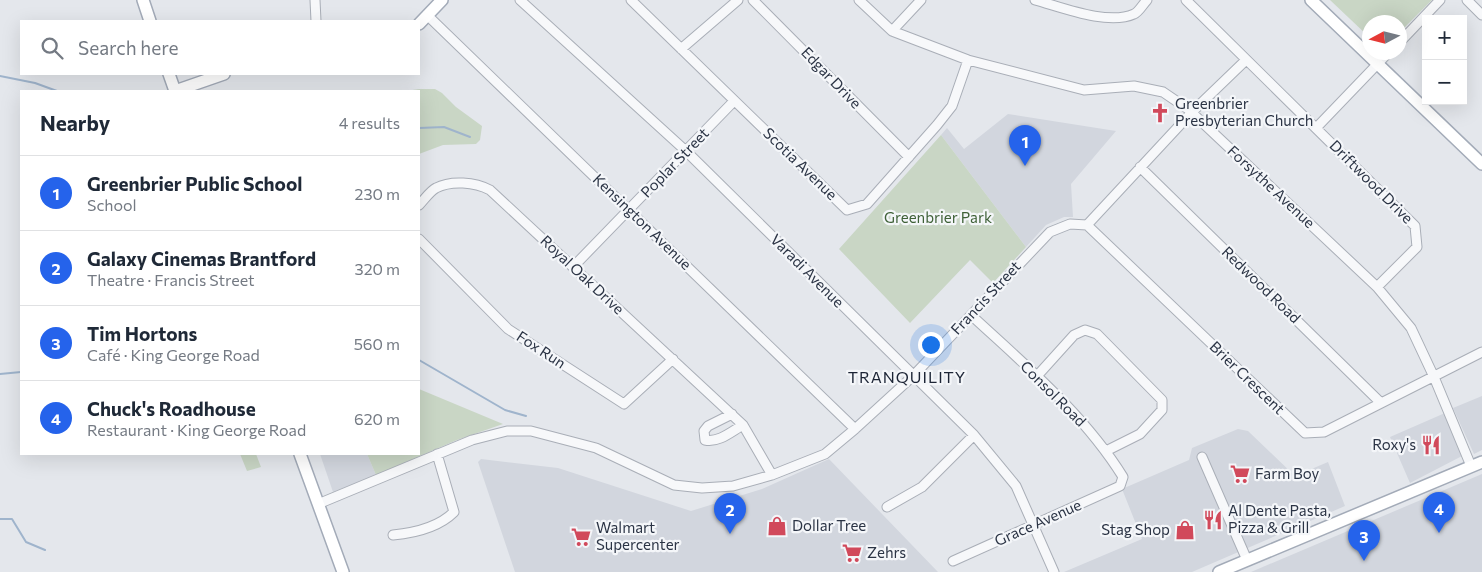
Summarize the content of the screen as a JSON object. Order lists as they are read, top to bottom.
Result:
{
  "streets": {
    "street": [
      "Edgar Drive",
      "Poplar Street",
      "Scotia Avenue",
      "Driftwood Drive",
      "Forsythe Avenue",
      "Kensington Avenue",
      "Varadi Avenue",
      "Royal Oak Drive",
      "Redwood Road",
      "Francis Street",
      "Fox Run",
      "Brier Crescent",
      "Consol Road",
      "Grace Avenue"
    ]
  },
  "crossings": [
    ["Edgar Drive", "Scotia Avenue"],
    ["Poplar Street", "Scotia Avenue"],
    ["Poplar Street", "Kensington Avenue"],
    ["Poplar Street", "Varadi Avenue"],
    ["Poplar Street", "Royal Oak Drive"],
    ["Scotia Avenue", "Forsythe Avenue"],
    ["Driftwood Drive", "Forsythe Avenue"],
    ["Forsythe Avenue", "Brier Crescent"],
    ["Kensington Avenue", "Francis Street"],
    ["Varadi Avenue", "Francis Street"],
    ["Varadi Avenue", "Grace Avenue"],
    ["Royal Oak Drive", "Francis Street"],
    ["Royal Oak Drive", "Fox Run"],
    ["Redwood Road", "Brier Crescent"],
    ["Francis Street", "Brier Crescent"],
    ["Francis Street", "Consol Road"],
    ["Consol Road", "Grace Avenue"]
  ],
  "districts": ["TRANQUILITY"],
  "parks": ["Greenbrier Park"],
  "places": {
    "church": ["Greenbrier Presbyterian Church"],
    "restaurant": ["Roxy's", "Al Dente Pasta, Pizza & Grill"],
    "supermarket": ["Farm Boy", "Walmart Supercenter", "Zehrs"],
    "shop": ["Dollar Tree", "Stag Shop"]
  },
  "north": "left",
  "page": {
    "map_buttons": ["+", "−"],
    "search": "Search here",
    "heading": ["Nearby", "4 results"],
    "pins": [
      "1",
      "4",
      "2",
      "3"
    ],
    "list": [
      {
        "mark": "1",
        "name": "Greenbrier Public School",
        "note": "School",
        "value": "230 m"
      },
      {
        "mark": "2",
        "name": "Galaxy Cinemas Brantford",
        "note": "Theatre · Francis Street",
        "value": "320 m"
      },
      {
        "mark": "3",
        "name": "Tim Hortons",
        "note": "Café · King George Road",
        "value": "560 m"
      },
      {
        "mark": "4",
        "name": "Chuck's Roadhouse",
        "note": "Restaurant · King George Road",
        "value": "620 m"
      }
    ]
  }
}
